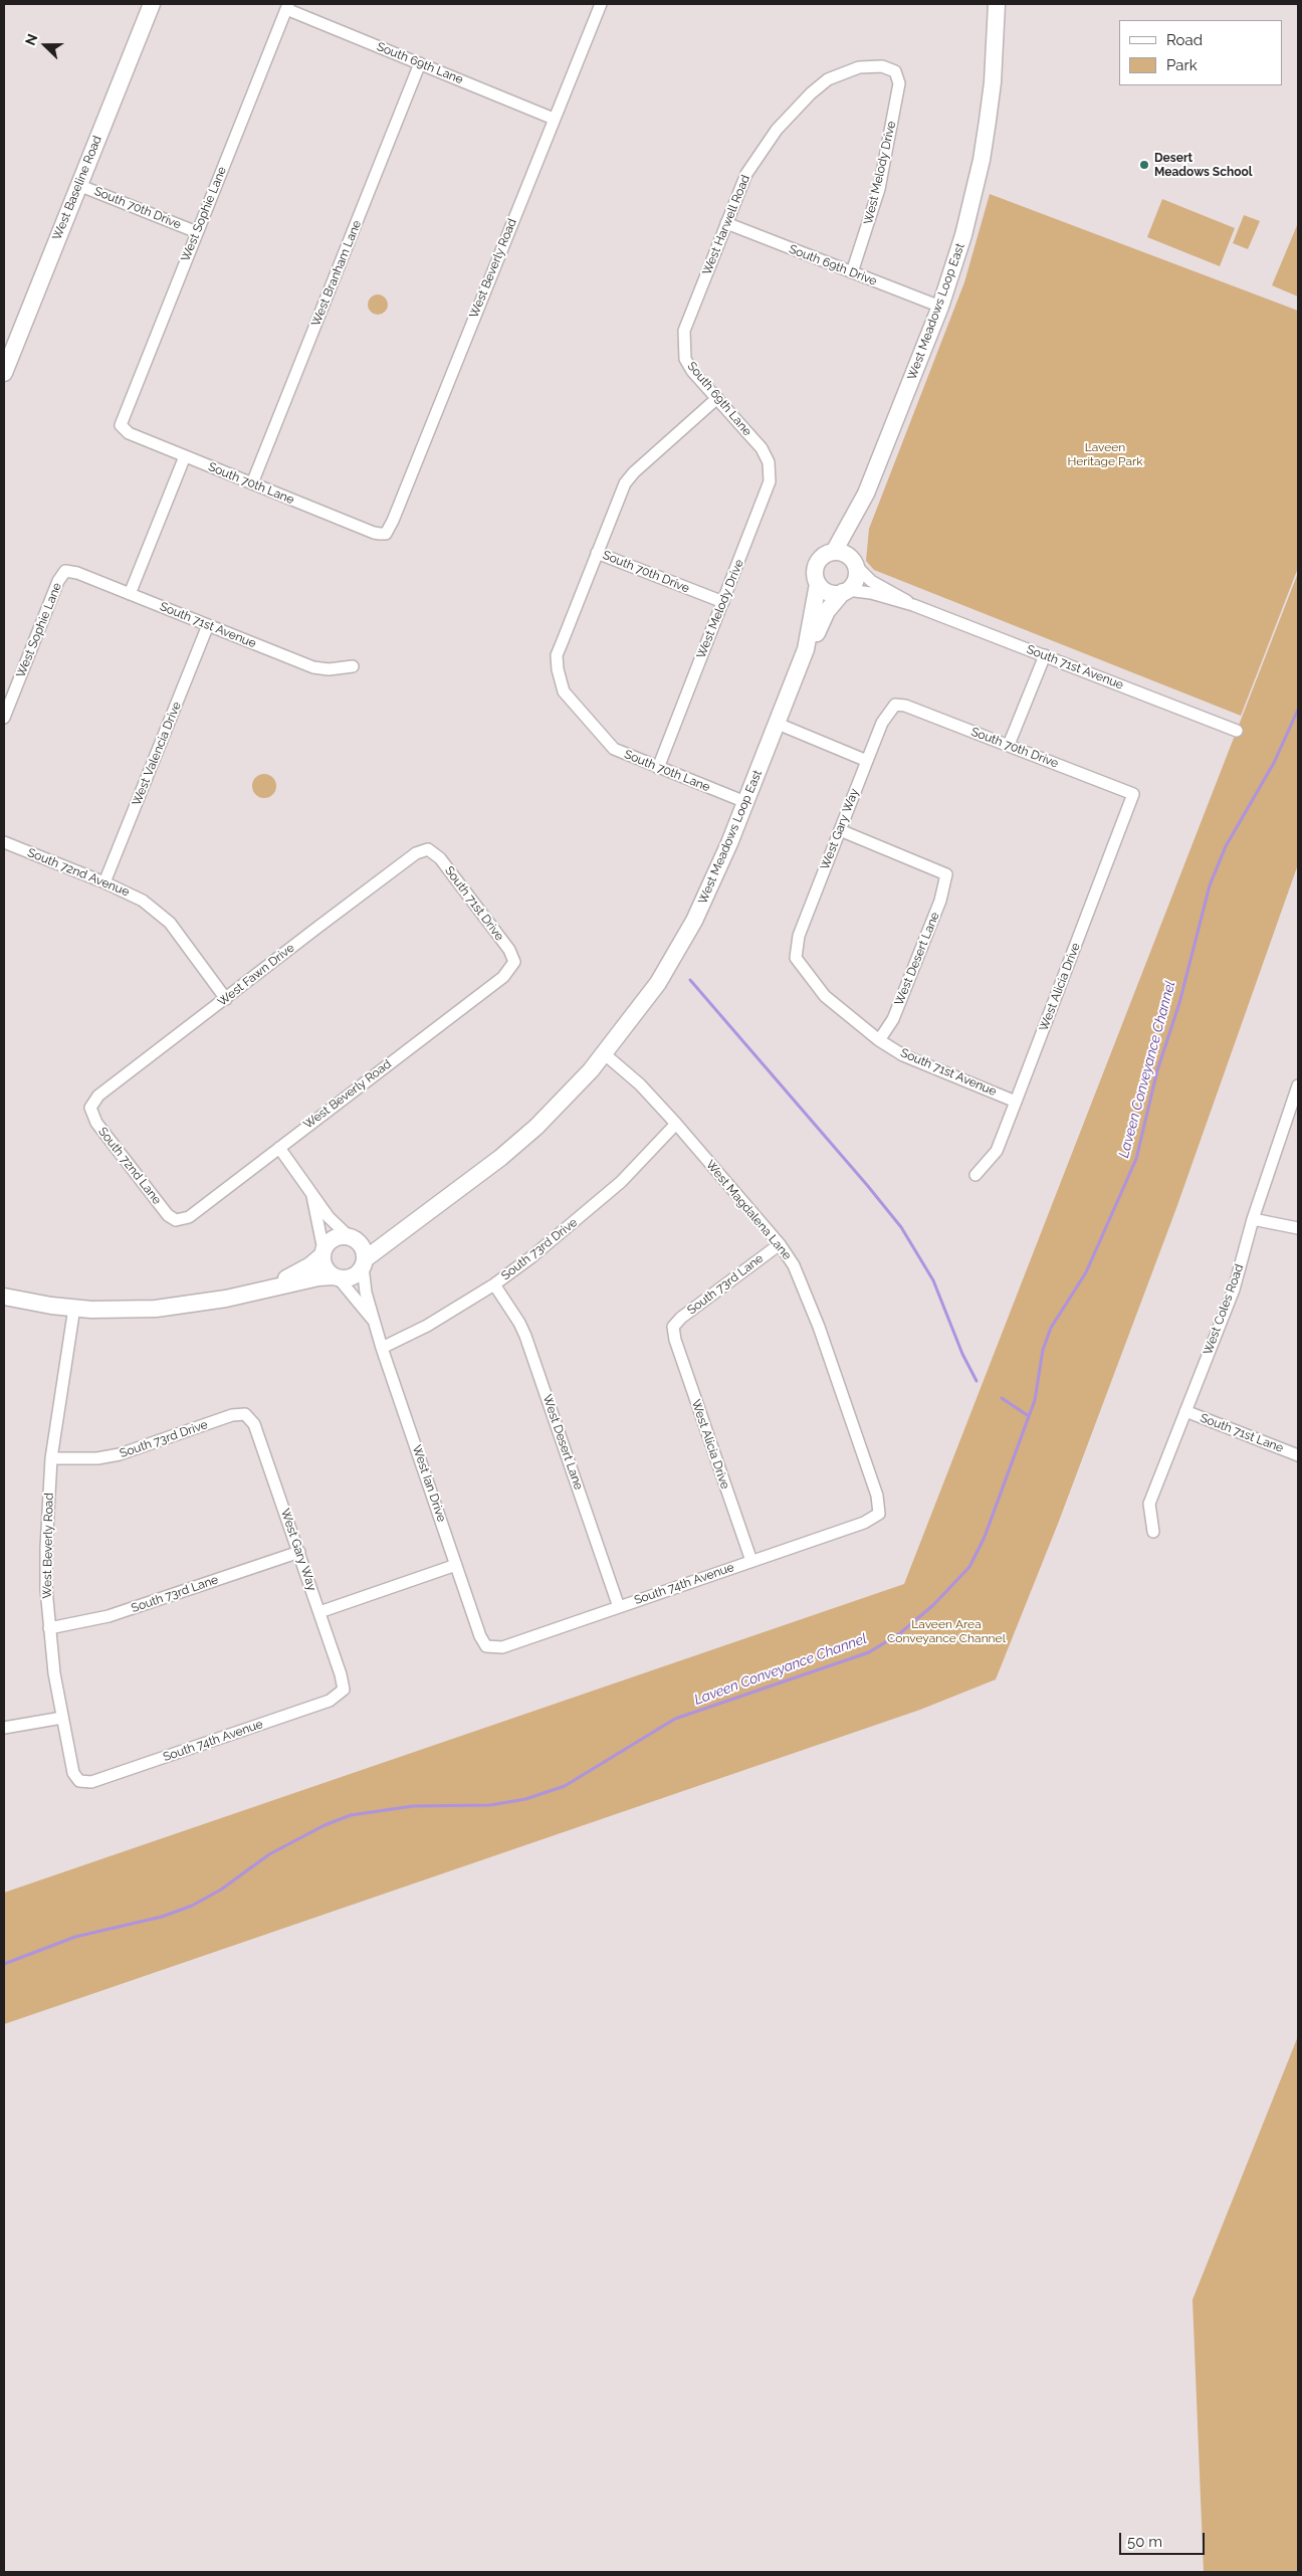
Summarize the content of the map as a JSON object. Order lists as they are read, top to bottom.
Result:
{
  "streets": {
    "street": [
      "South 69th Lane",
      "West Melody Drive",
      "West Baseline Road",
      "South 70th Drive",
      "West Sophie Lane",
      "West Harwell Road",
      "South 69th Drive",
      "West Beverly Road",
      "West Branham Lane",
      "West Meadows Loop East",
      "South 70th Lane",
      "South 71st Avenue",
      "West Valencia Drive",
      "West Gary Way",
      "South 72nd Avenue",
      "South 71st Drive",
      "West Desert Lane",
      "West Fawn Drive",
      "West Alicia Drive",
      "South 72nd Lane",
      "West Magdalena Lane",
      "South 73rd Drive",
      "South 73rd Lane",
      "West Coles Road",
      "South 71st Lane",
      "West Ian Drive",
      "South 74th Avenue"
    ]
  },
  "crossings": [
    ["South 69th Lane", "West Melody Drive"],
    ["South 69th Lane", "West Sophie Lane"],
    ["South 69th Lane", "West Harwell Road"],
    ["South 69th Lane", "West Beverly Road"],
    ["South 69th Lane", "West Branham Lane"],
    ["West Melody Drive", "South 70th Drive"],
    ["West Melody Drive", "West Harwell Road"],
    ["West Melody Drive", "South 69th Drive"],
    ["West Melody Drive", "South 70th Lane"],
    ["West Baseline Road", "South 70th Drive"],
    ["South 70th Drive", "West Sophie Lane"],
    ["South 70th Drive", "South 70th Lane"],
    ["South 70th Drive", "West Gary Way"],
    ["South 70th Drive", "West Alicia Drive"],
    ["West Sophie Lane", "South 70th Lane"],
    ["West Sophie Lane", "South 71st Avenue"],
    ["West Harwell Road", "South 69th Drive"],
    ["South 69th Drive", "West Meadows Loop East"],
    ["West Beverly Road", "South 70th Lane"],
    ["West Beverly Road", "South 71st Drive"],
    ["West Beverly Road", "South 72nd Lane"],
    ["West Beverly Road", "South 73rd Drive"],
    ["West Beverly Road", "South 73rd Lane"],
    ["West Beverly Road", "South 74th Avenue"],
    ["West Branham Lane", "South 70th Lane"],
    ["West Meadows Loop East", "South 70th Lane"],
    ["West Meadows Loop East", "South 71st Avenue"],
    ["West Meadows Loop East", "West Magdalena Lane"],
    ["South 71st Avenue", "West Valencia Drive"],
    ["South 71st Avenue", "West Gary Way"],
    ["South 71st Avenue", "West Desert Lane"],
    ["South 71st Avenue", "West Alicia Drive"],
    ["West Valencia Drive", "South 72nd Avenue"],
    ["West Gary Way", "West Desert Lane"],
    ["West Gary Way", "South 73rd Drive"],
    ["West Gary Way", "South 73rd Lane"],
    ["West Gary Way", "South 74th Avenue"],
    ["South 72nd Avenue", "West Fawn Drive"],
    ["South 71st Drive", "West Fawn Drive"],
    ["West Desert Lane", "South 73rd Drive"],
    ["West Desert Lane", "South 74th Avenue"],
    ["West Fawn Drive", "South 72nd Lane"],
    ["West Alicia Drive", "South 73rd Lane"],
    ["West Alicia Drive", "South 74th Avenue"],
    ["West Magdalena Lane", "South 73rd Drive"],
    ["West Magdalena Lane", "South 73rd Lane"],
    ["West Magdalena Lane", "South 74th Avenue"],
    ["South 73rd Drive", "West Ian Drive"],
    ["West Coles Road", "South 71st Lane"],
    ["West Ian Drive", "South 74th Avenue"]
  ],
  "water": ["Laveen Conveyance Channel"],
  "parks": ["Laveen Heritage Park", "Laveen Area Conveyance Channel"],
  "places": ["Desert Meadows School"],
  "legend": ["Road", "Park"],
  "scale_bar": "50 m",
  "north": "left"
}
